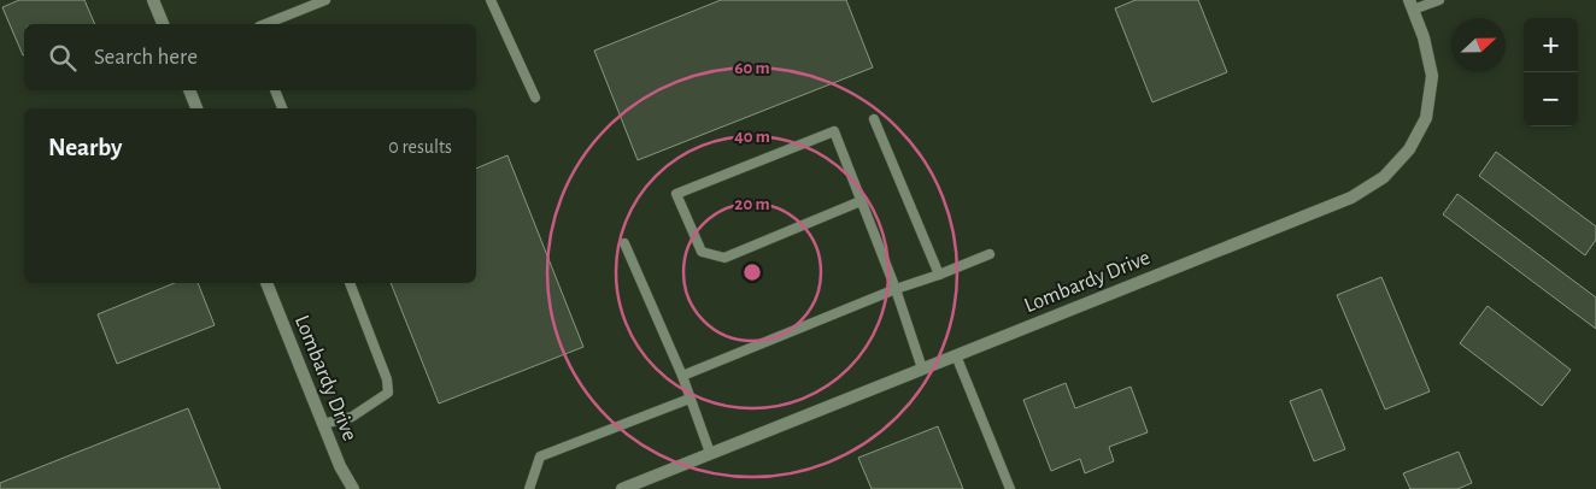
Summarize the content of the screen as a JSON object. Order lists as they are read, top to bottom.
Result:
{
  "streets": {
    "street": ["Lombardy Drive"]
  },
  "north": "right",
  "page": {
    "map_buttons": ["+", "−"],
    "search": "Search here",
    "heading": ["Nearby", "0 results"]
  },
  "rings": ["60 m", "40 m", "20 m"]
}
